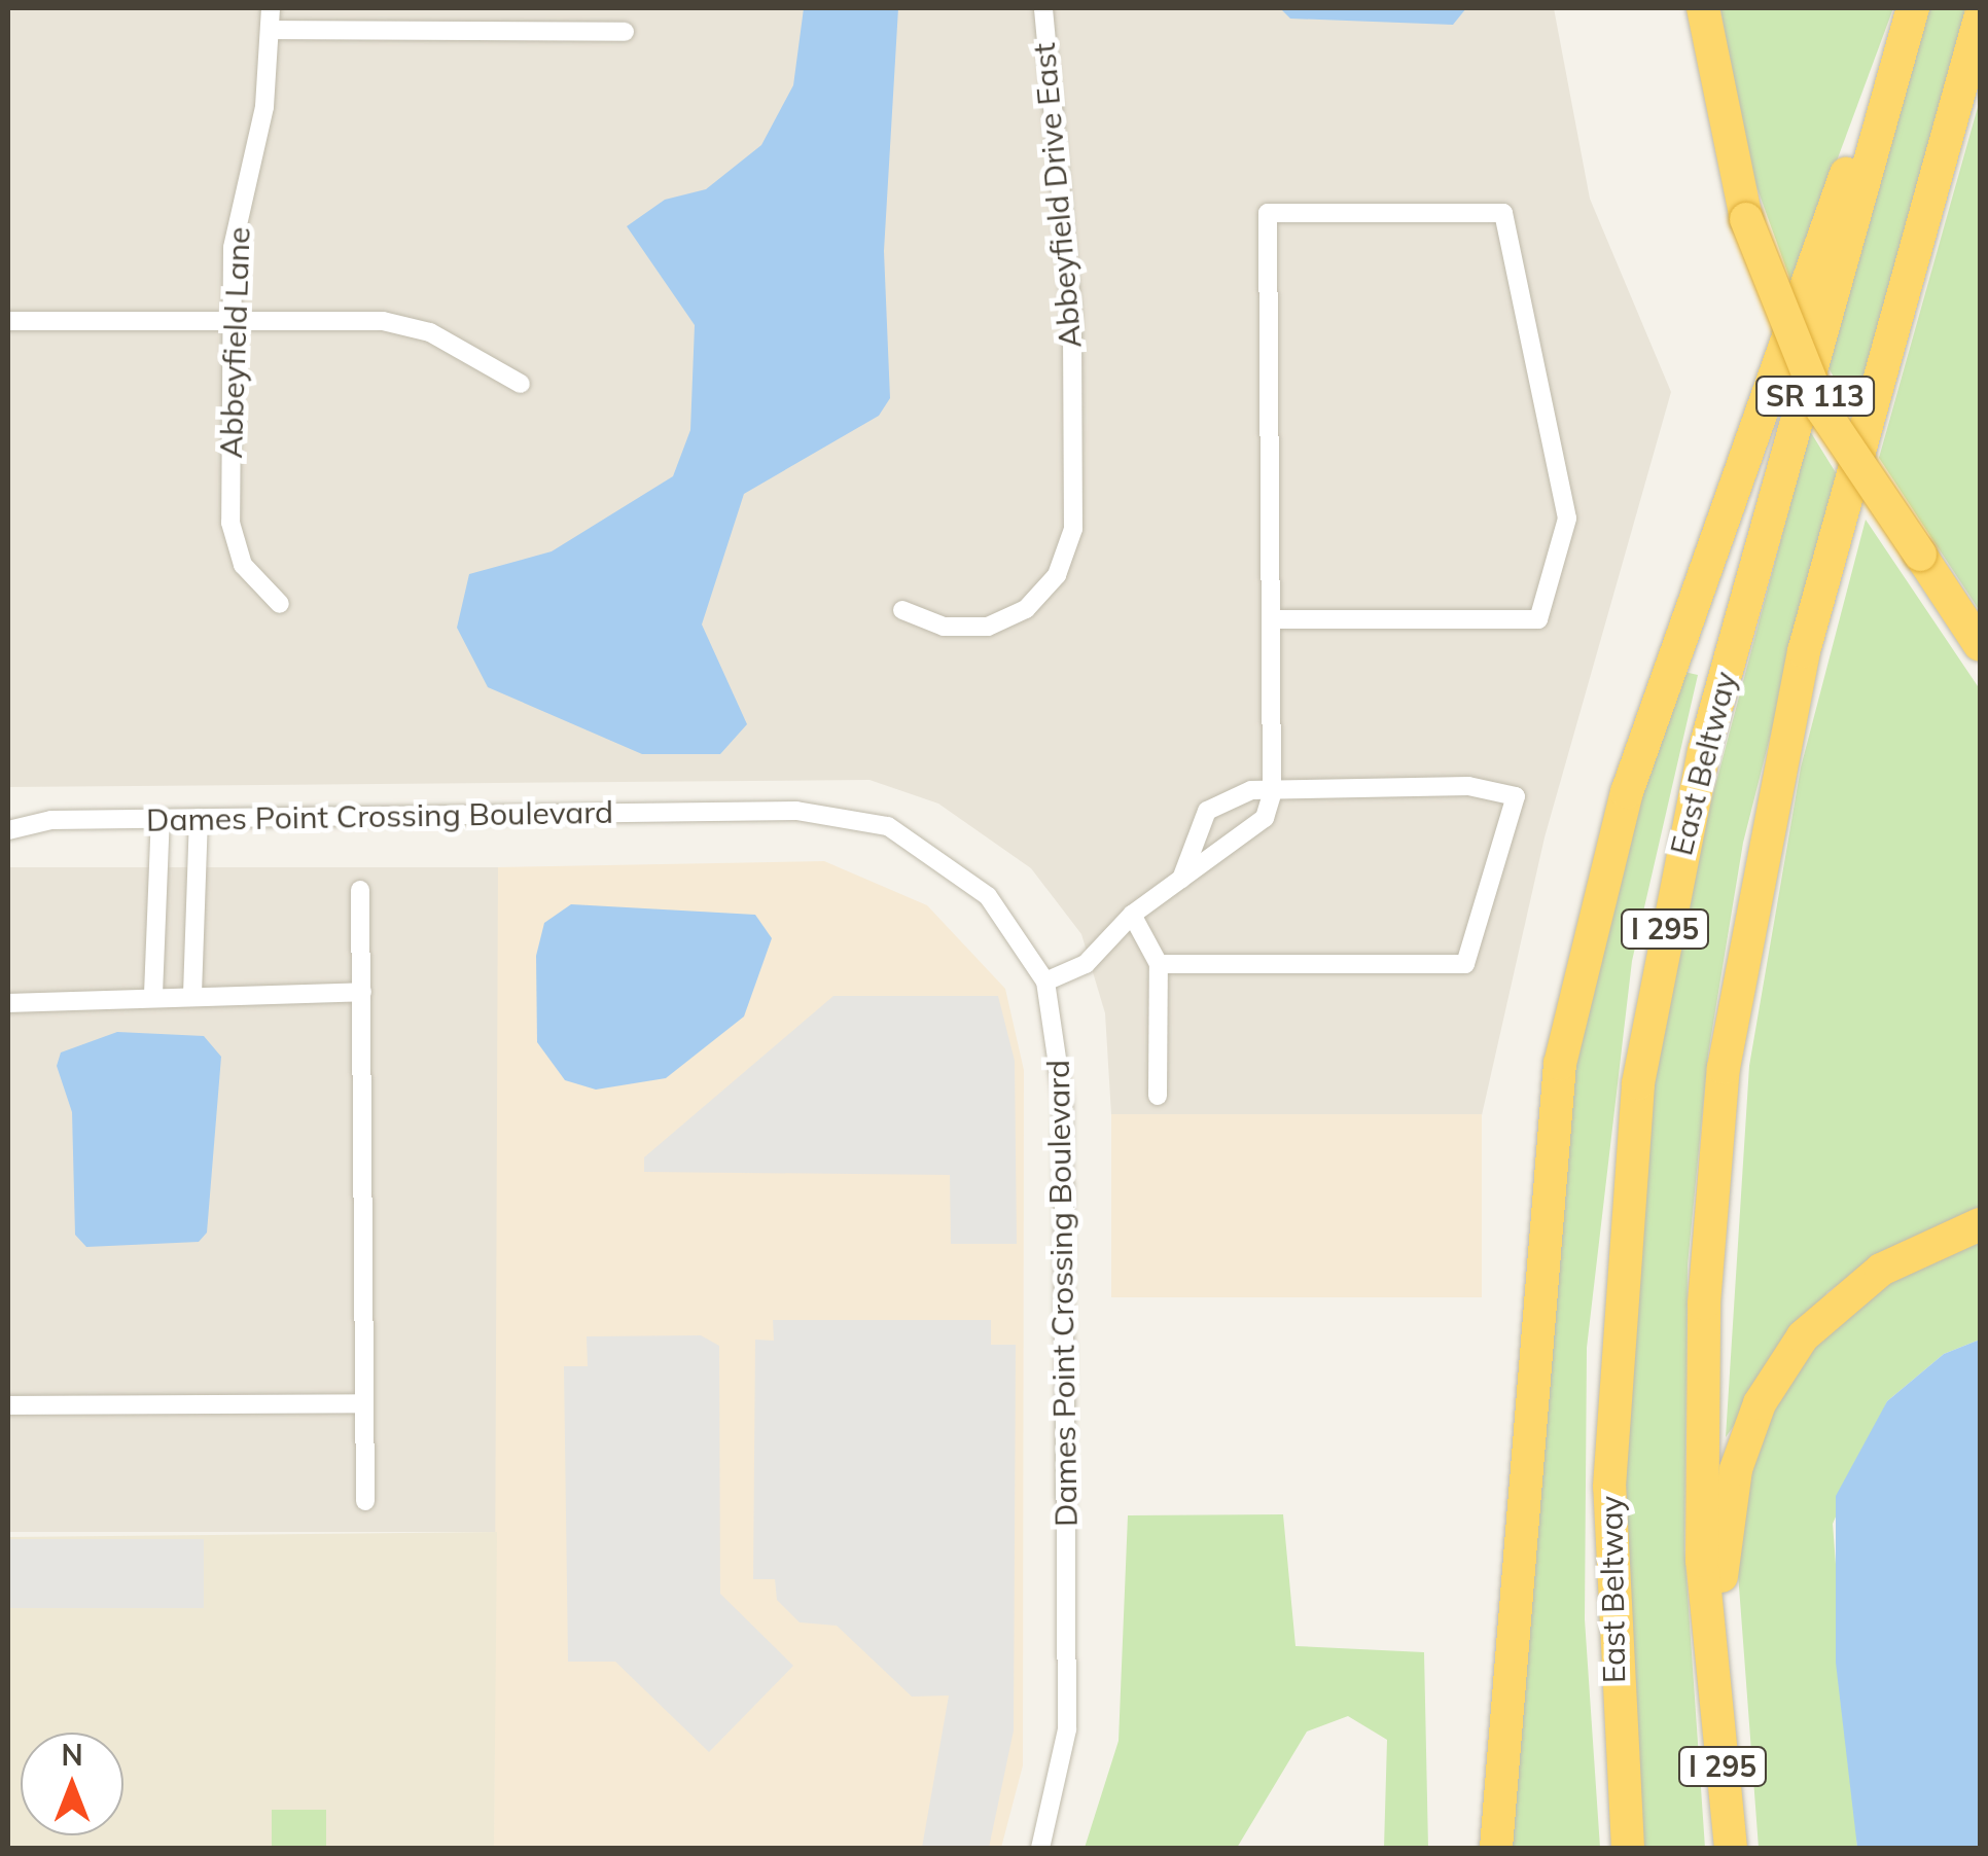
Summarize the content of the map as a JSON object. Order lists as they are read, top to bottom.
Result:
{
  "streets": {
    "highway": ["SR 113", "East Beltway", "I 295"],
    "street": ["Abbeyfield Drive East", "Abbeyfield Lane", "Dames Point Crossing Boulevard"]
  },
  "north": "top"
}
